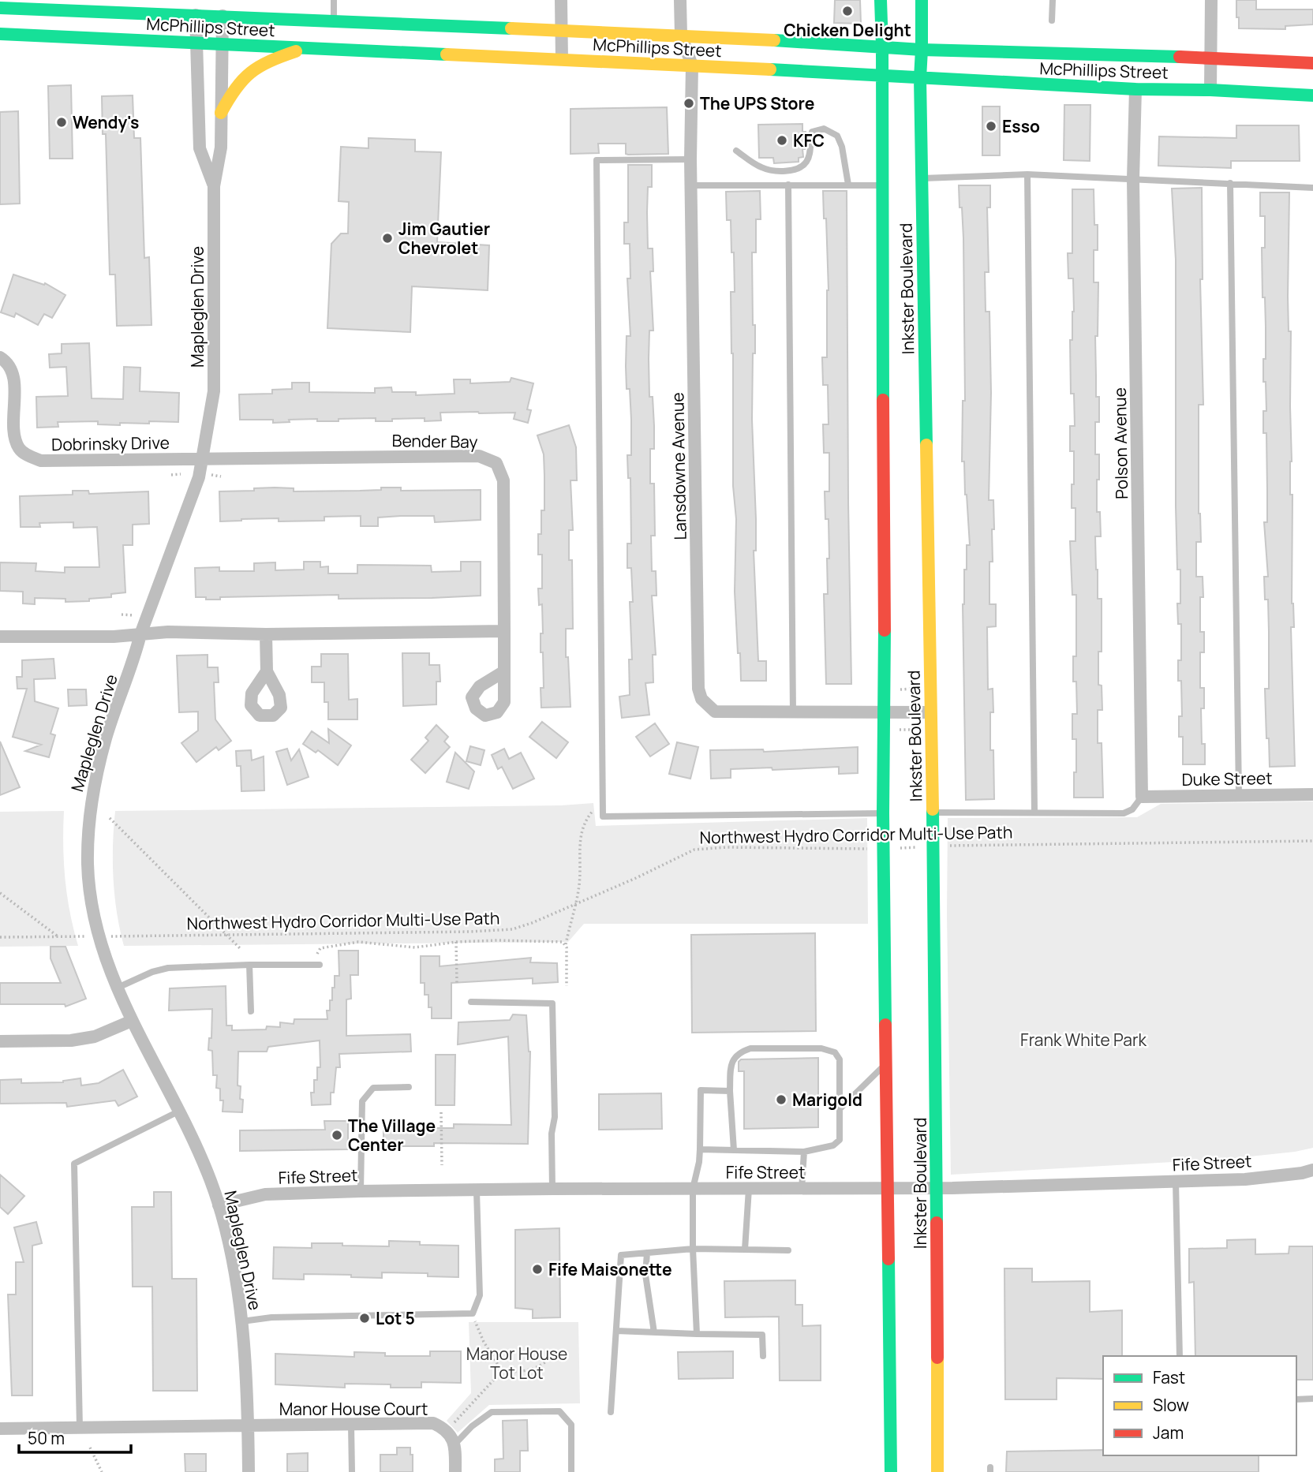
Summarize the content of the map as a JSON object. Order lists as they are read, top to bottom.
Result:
{
  "streets": {
    "main road": ["McPhillips Street", "Inkster Boulevard"],
    "street": [
      "Mapleglen Drive",
      "Bender Bay",
      "Dobrinsky Drive",
      "Polson Avenue",
      "Lansdowne Avenue",
      "Duke Street",
      "Fife Street",
      "Manor House Court"
    ],
    "path": ["Northwest Hydro Corridor Multi-Use Path"]
  },
  "crossings": [
    ["McPhillips Street", "Inkster Boulevard"],
    ["McPhillips Street", "Mapleglen Drive"],
    ["McPhillips Street", "Polson Avenue"],
    ["McPhillips Street", "Lansdowne Avenue"],
    ["Inkster Boulevard", "Lansdowne Avenue"],
    ["Inkster Boulevard", "Northwest Hydro Corridor Multi-Use Path"],
    ["Inkster Boulevard", "Fife Street"],
    ["Mapleglen Drive", "Bender Bay"],
    ["Mapleglen Drive", "Dobrinsky Drive"],
    ["Mapleglen Drive", "Fife Street"],
    ["Mapleglen Drive", "Manor House Court"],
    ["Bender Bay", "Dobrinsky Drive"],
    ["Polson Avenue", "Duke Street"]
  ],
  "parks": ["Frank White Park", "Manor House Tot Lot"],
  "places": [
    "Chicken Delight",
    "The UPS Store",
    "Wendy's",
    "Esso",
    "KFC",
    "Jim Gautier Chevrolet",
    "Marigold",
    "The Village Center",
    "Fife Maisonette",
    "Lot 5"
  ],
  "legend": ["Fast", "Slow", "Jam"],
  "scale_bar": "50 m"
}
